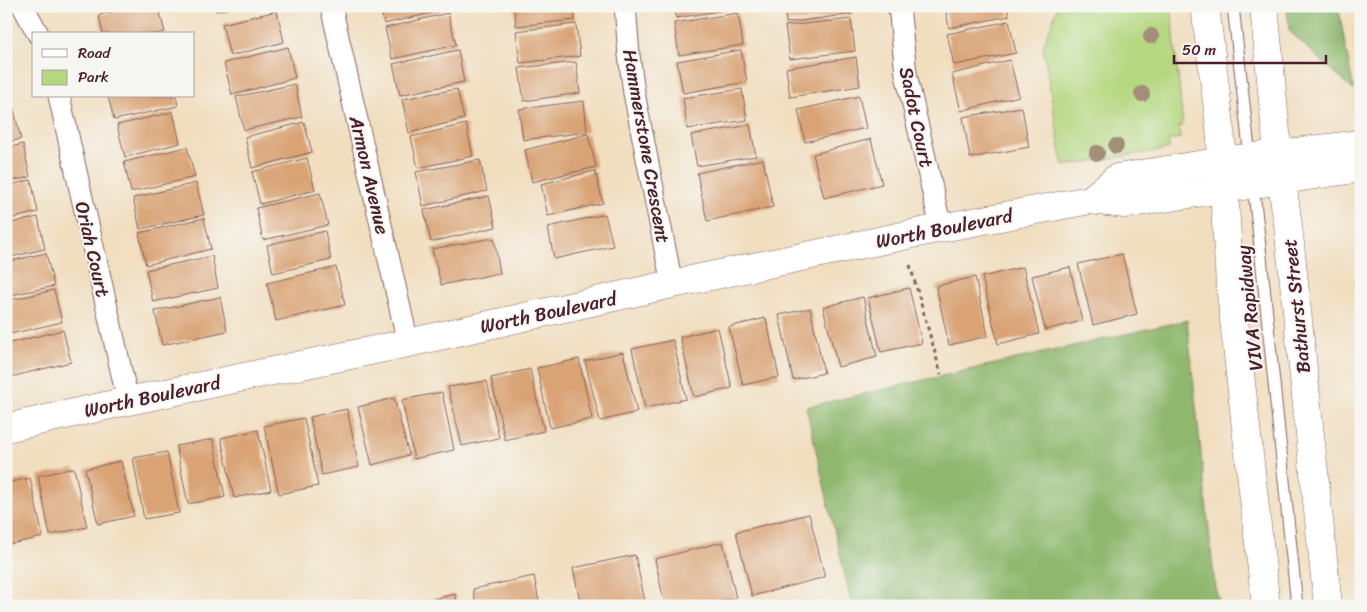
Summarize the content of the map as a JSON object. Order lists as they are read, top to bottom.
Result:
{
  "streets": {
    "street": [
      "Sadot Court",
      "Hammerstone Crescent",
      "Armon Avenue",
      "Worth Boulevard",
      "Oriah Court",
      "Bathurst Street"
    ],
    "lane": ["VIVA Rapidway"]
  },
  "crossings": [
    ["Sadot Court", "Worth Boulevard"],
    ["Hammerstone Crescent", "Worth Boulevard"],
    ["Armon Avenue", "Worth Boulevard"],
    ["Worth Boulevard", "Oriah Court"],
    ["Worth Boulevard", "VIVA Rapidway"]
  ],
  "legend": ["Road", "Park"],
  "scale_bar": "50 m"
}
